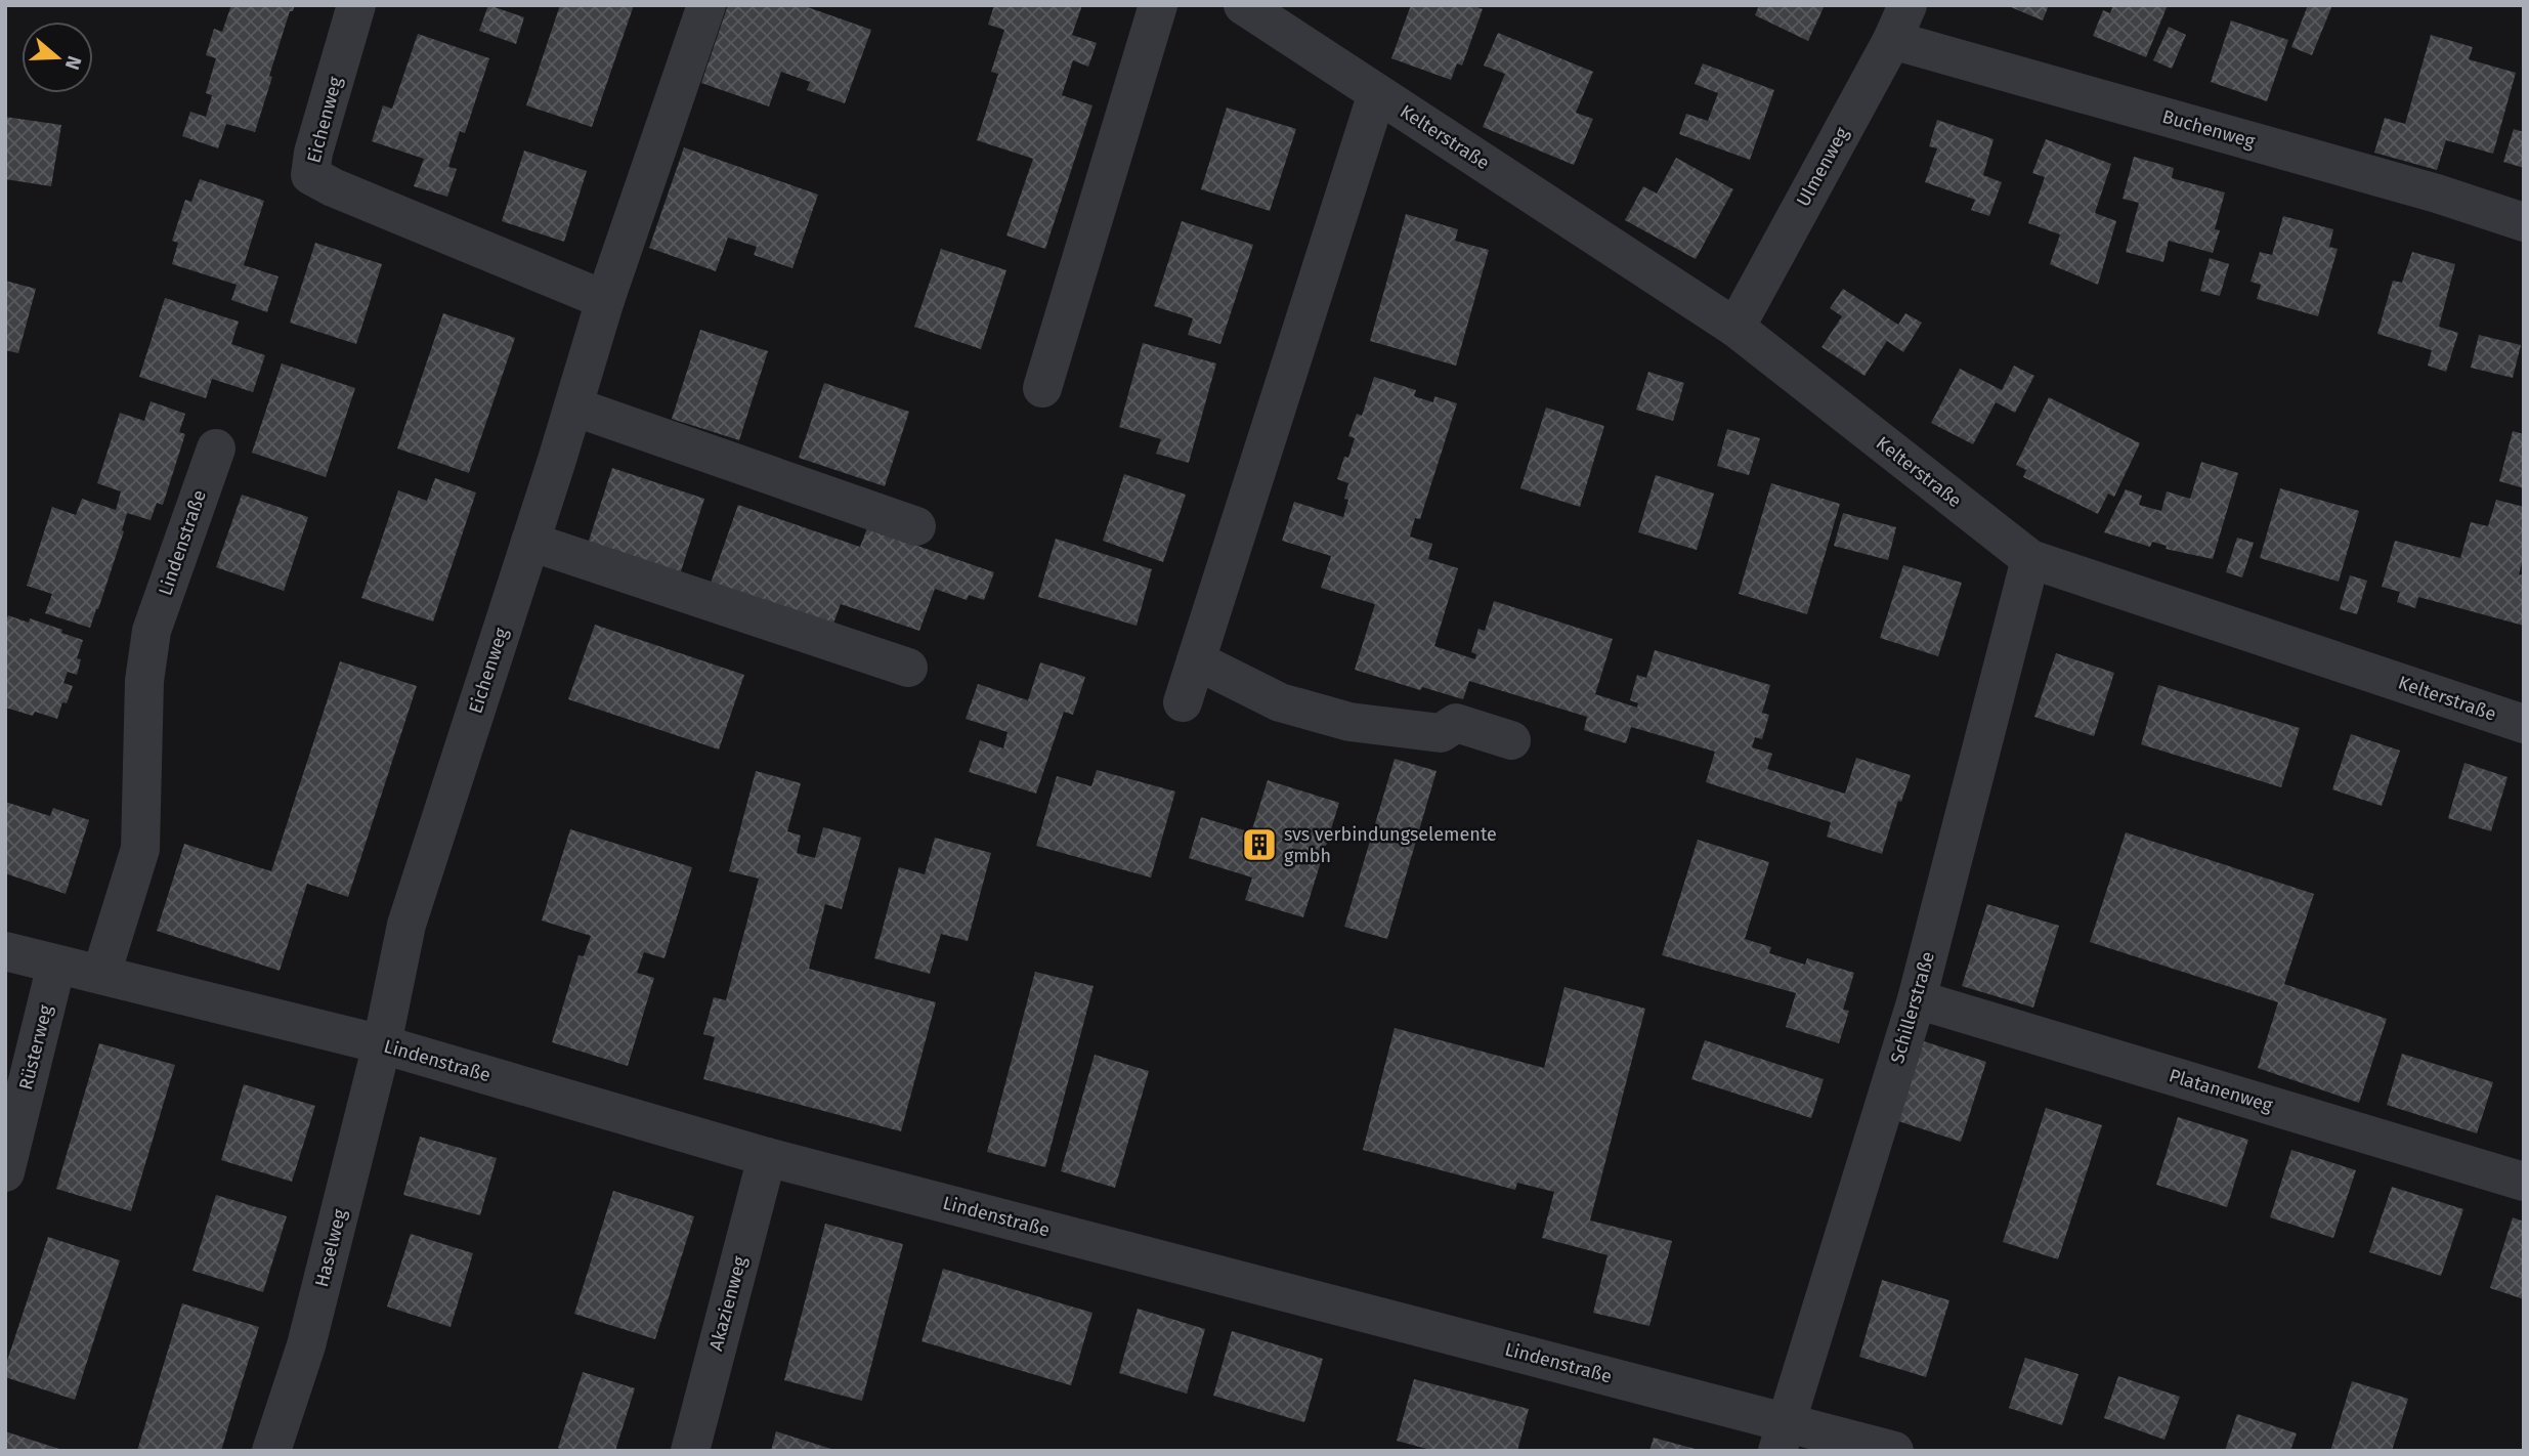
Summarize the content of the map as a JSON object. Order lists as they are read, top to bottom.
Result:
{
  "streets": {
    "street": [
      "Eichenweg",
      "Buchenweg",
      "Kelterstraße",
      "Ulmenweg",
      "Lindenstraße",
      "Schillerstraße",
      "Rüsterweg",
      "Platanenweg",
      "Haselweg",
      "Akazienweg"
    ]
  },
  "crossings": [
    ["Eichenweg", "Lindenstraße"],
    ["Eichenweg", "Haselweg"],
    ["Buchenweg", "Ulmenweg"],
    ["Kelterstraße", "Ulmenweg"],
    ["Kelterstraße", "Schillerstraße"],
    ["Lindenstraße", "Schillerstraße"],
    ["Lindenstraße", "Rüsterweg"],
    ["Lindenstraße", "Haselweg"],
    ["Lindenstraße", "Akazienweg"],
    ["Schillerstraße", "Platanenweg"]
  ],
  "places": {
    "building": ["svs verbindungselemente gmbh"]
  },
  "north": "right"
}
